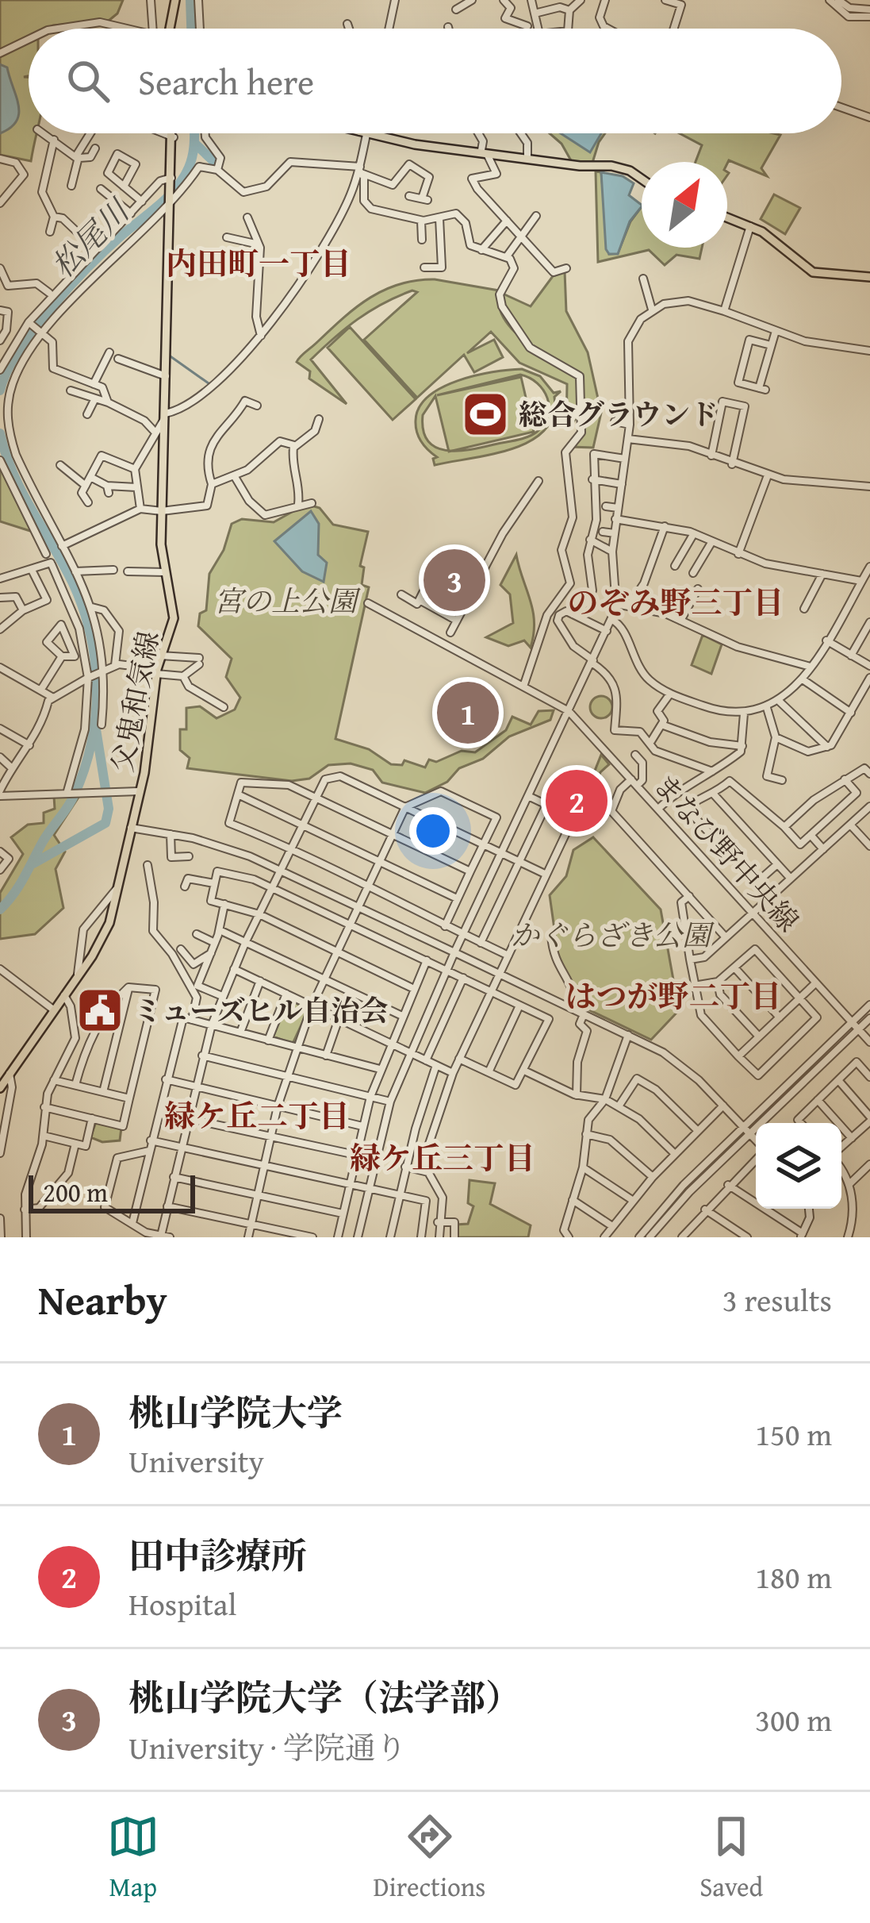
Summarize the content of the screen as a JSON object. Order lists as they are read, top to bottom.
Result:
{
  "streets": {
    "main road": ["父鬼和気線"],
    "street": ["まなび野中央線"]
  },
  "districts": [
    "内田町一丁目",
    "のぞみ野三丁目",
    "はつが野二丁目",
    "緑ケ丘二丁目",
    "緑ケ丘三丁目"
  ],
  "water": ["松尾川"],
  "parks": ["宮の上公園", "かぐらざき公園"],
  "places": {
    "sports": ["総合グラウンド"],
    "public building": ["ミューズヒル自治会"]
  },
  "scale_bar": "200 m",
  "north": "top right",
  "page": {
    "search": "Search here",
    "pins": ["3", "1", "2"],
    "scale": "200 m",
    "heading": ["Nearby", "3 results"],
    "list": [
      {
        "mark": "1",
        "name": "桃山学院大学",
        "note": "University",
        "value": "150 m"
      },
      {
        "mark": "2",
        "name": "田中診療所",
        "note": "Hospital",
        "value": "180 m"
      },
      {
        "mark": "3",
        "name": "桃山学院大学（法学部）",
        "note": "University · 学院通り",
        "value": "300 m"
      }
    ],
    "nav": ["Map", "Directions", "Saved"]
  }
}
